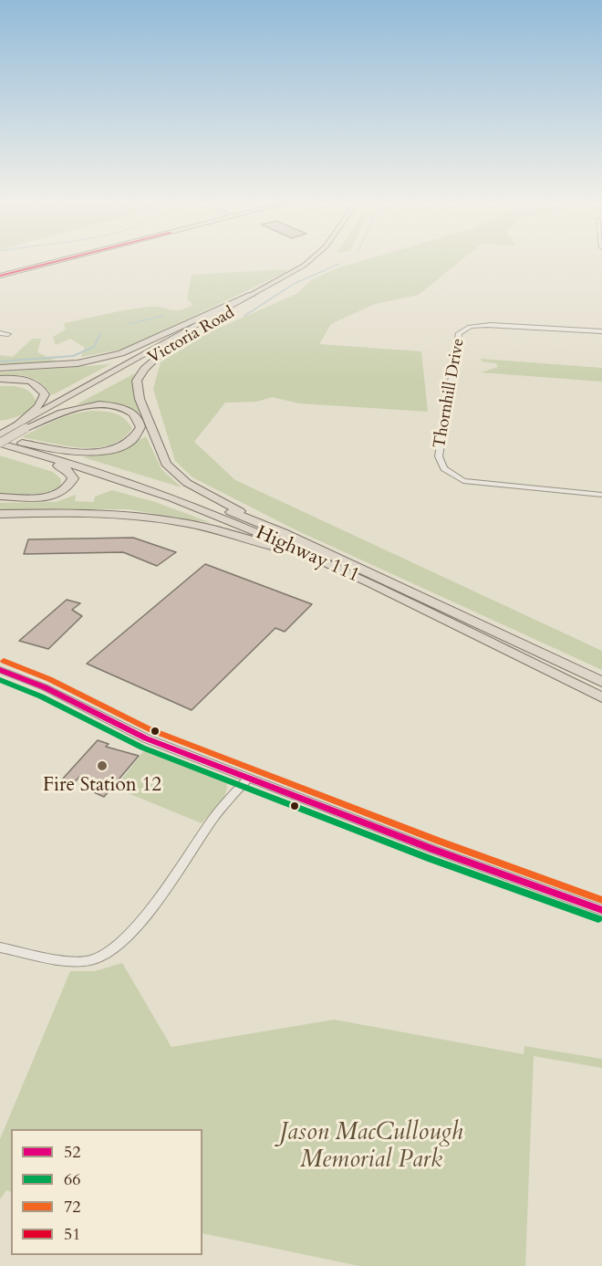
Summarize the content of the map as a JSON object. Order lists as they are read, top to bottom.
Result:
{
  "streets": {
    "highway": ["Highway 111"],
    "main road": ["Victoria Road"],
    "street": ["Thornhill Drive"]
  },
  "crossings": [
    ["Victoria Road", "Highway 111"]
  ],
  "parks": ["Jason MacCullough Memorial Park"],
  "places": ["Fire Station 12"],
  "lines": [
    "transit line 51",
    "transit line 72",
    "transit line 52",
    "transit line 66"
  ],
  "legend": [
    "52",
    "66",
    "72",
    "51"
  ]
}
